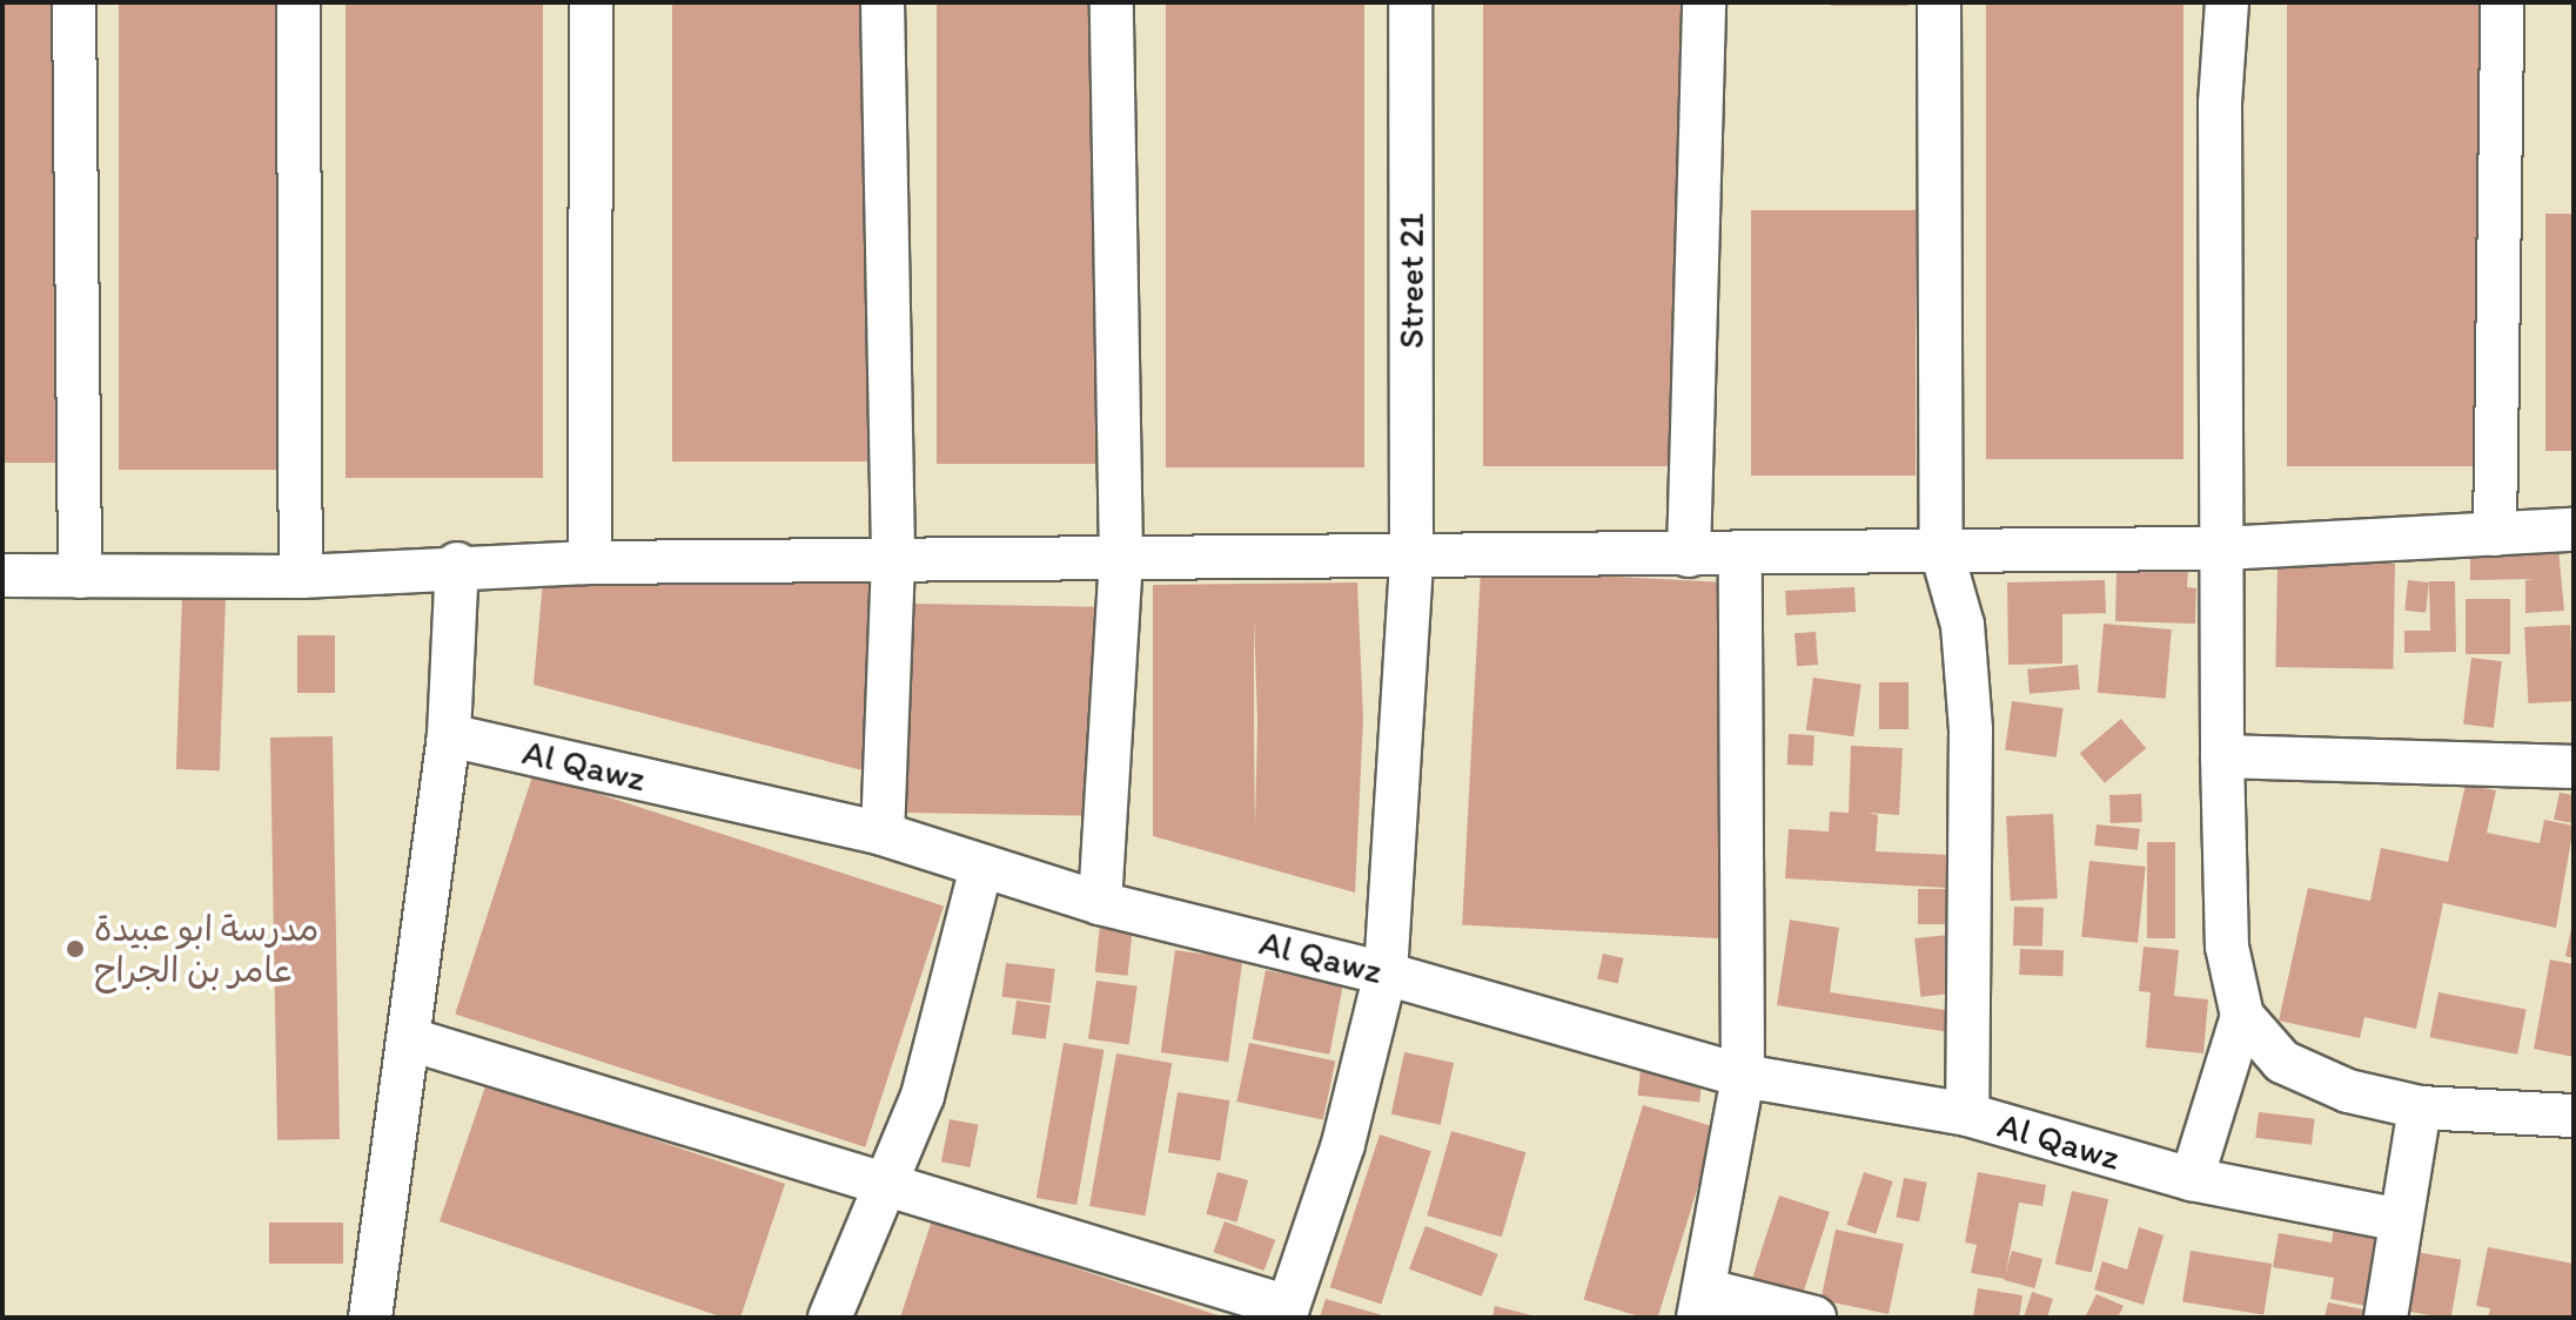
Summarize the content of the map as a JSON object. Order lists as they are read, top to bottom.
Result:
{
  "streets": {
    "street": ["Street 21", "Al Qawz"]
  },
  "crossings": [
    ["Street 21", "Al Qawz"]
  ],
  "places": ["مدرسة ابو عبيدة عامر بن الجراح"]
}
